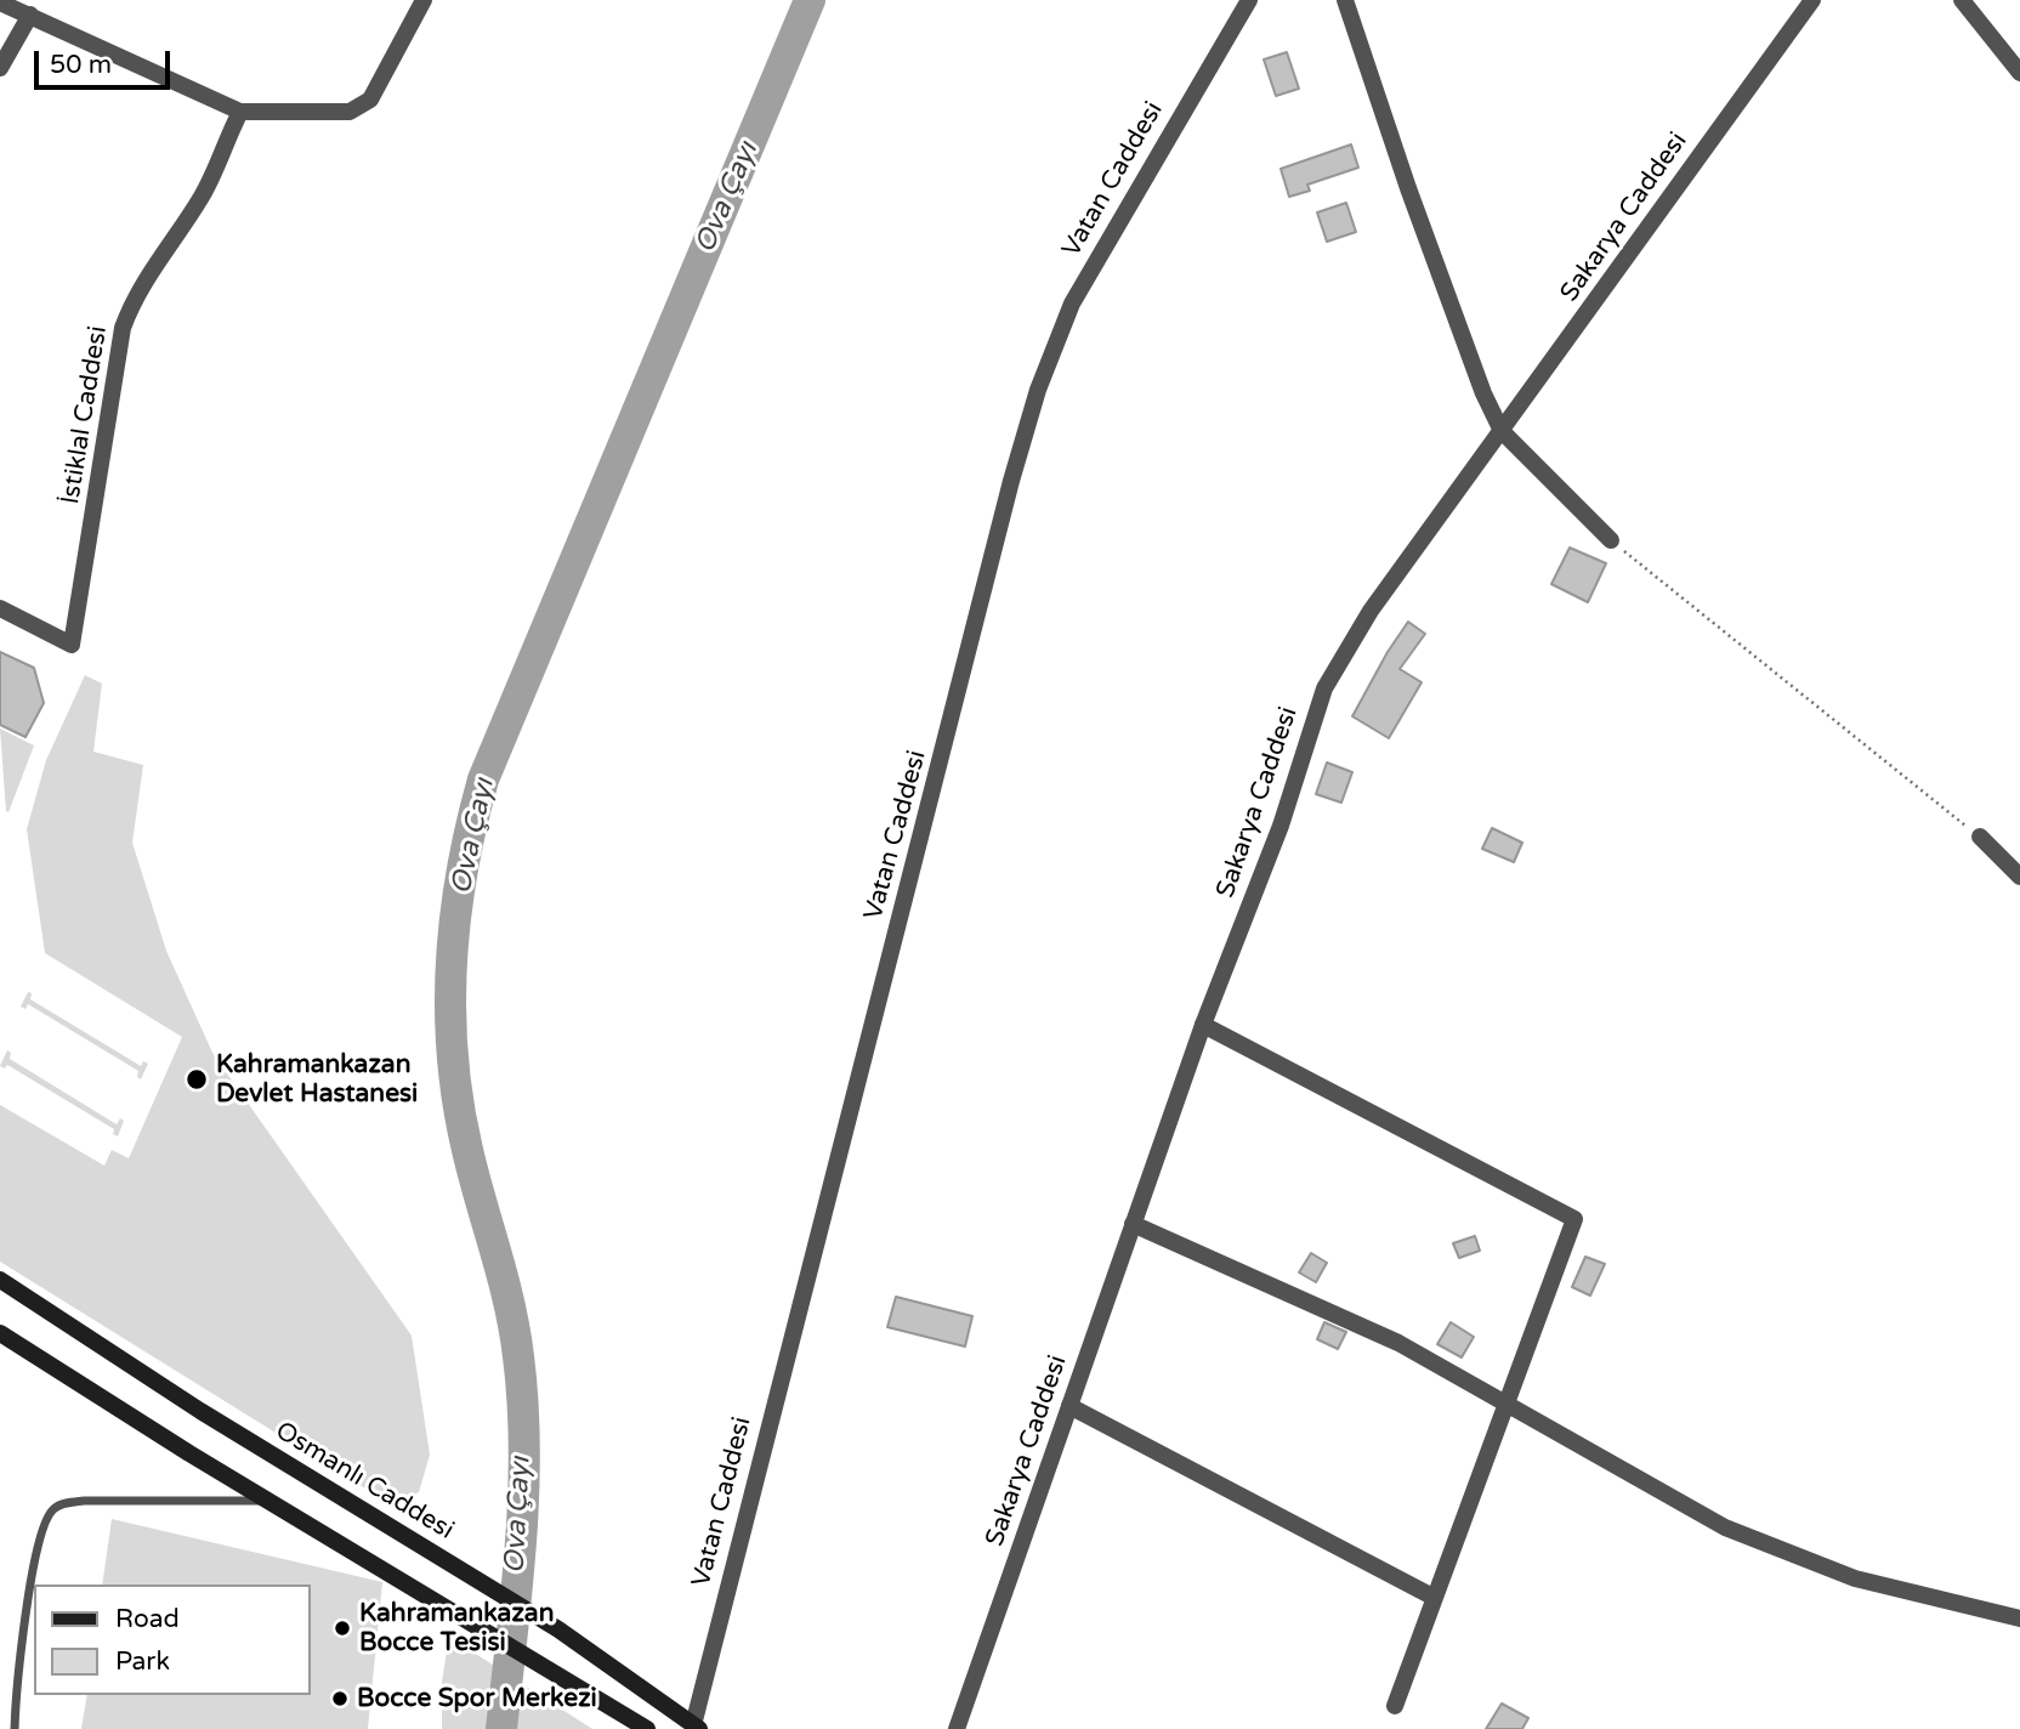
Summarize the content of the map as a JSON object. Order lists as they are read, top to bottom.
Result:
{
  "streets": {
    "main road": ["Osmanlı Caddesi"],
    "street": ["Vatan Caddesi", "Sakarya Caddesi", "İstiklal Caddesi"]
  },
  "crossings": [
    ["Vatan Caddesi", "Osmanlı Caddesi"]
  ],
  "water": ["Ova Çayı"],
  "places": ["Kahramankazan Devlet Hastanesi", "Kahramankazan Bocce Tesisi", "Bocce Spor Merkezi"],
  "legend": ["Road", "Park"],
  "scale_bar": "50 m"
}
